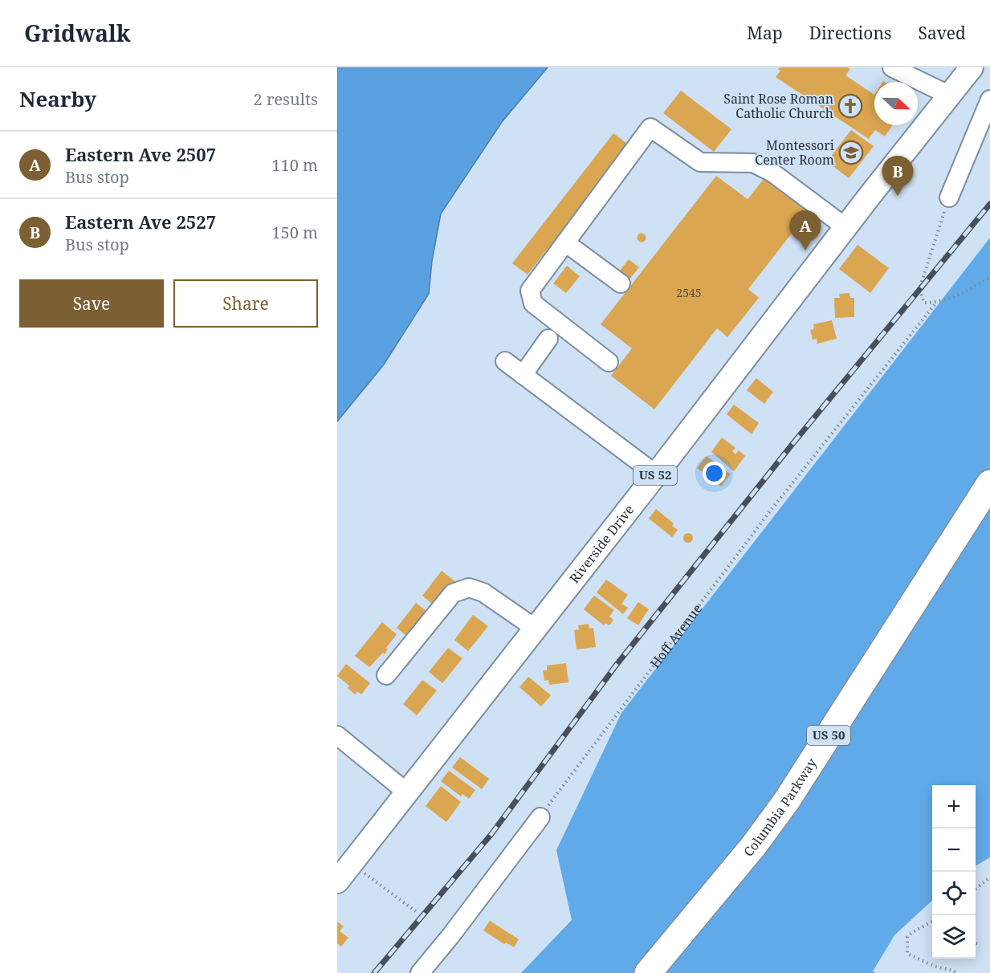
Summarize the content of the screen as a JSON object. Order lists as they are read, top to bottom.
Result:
{
  "streets": {
    "highway": ["US 50", "Columbia Parkway"],
    "main road": ["US 52", "Riverside Drive"],
    "path": ["Hoff Avenue"]
  },
  "places": {
    "church": ["Saint Rose Roman Catholic Church"],
    "school or university": ["Montessori Center Room"]
  },
  "house_numbers": ["2545"],
  "north": "right",
  "page": {
    "header": "Gridwalk",
    "nav": ["Map", "Directions", "Saved"],
    "heading": ["Nearby", "2 results"],
    "list": [
      {
        "mark": "A",
        "name": "Eastern Ave 2507",
        "note": "Bus stop",
        "value": "110 m"
      },
      {
        "mark": "B",
        "name": "Eastern Ave 2527",
        "note": "Bus stop",
        "value": "150 m"
      }
    ],
    "pins": ["B", "A"],
    "buttons": ["Save", "Share"],
    "map_buttons": ["+", "−"]
  }
}
